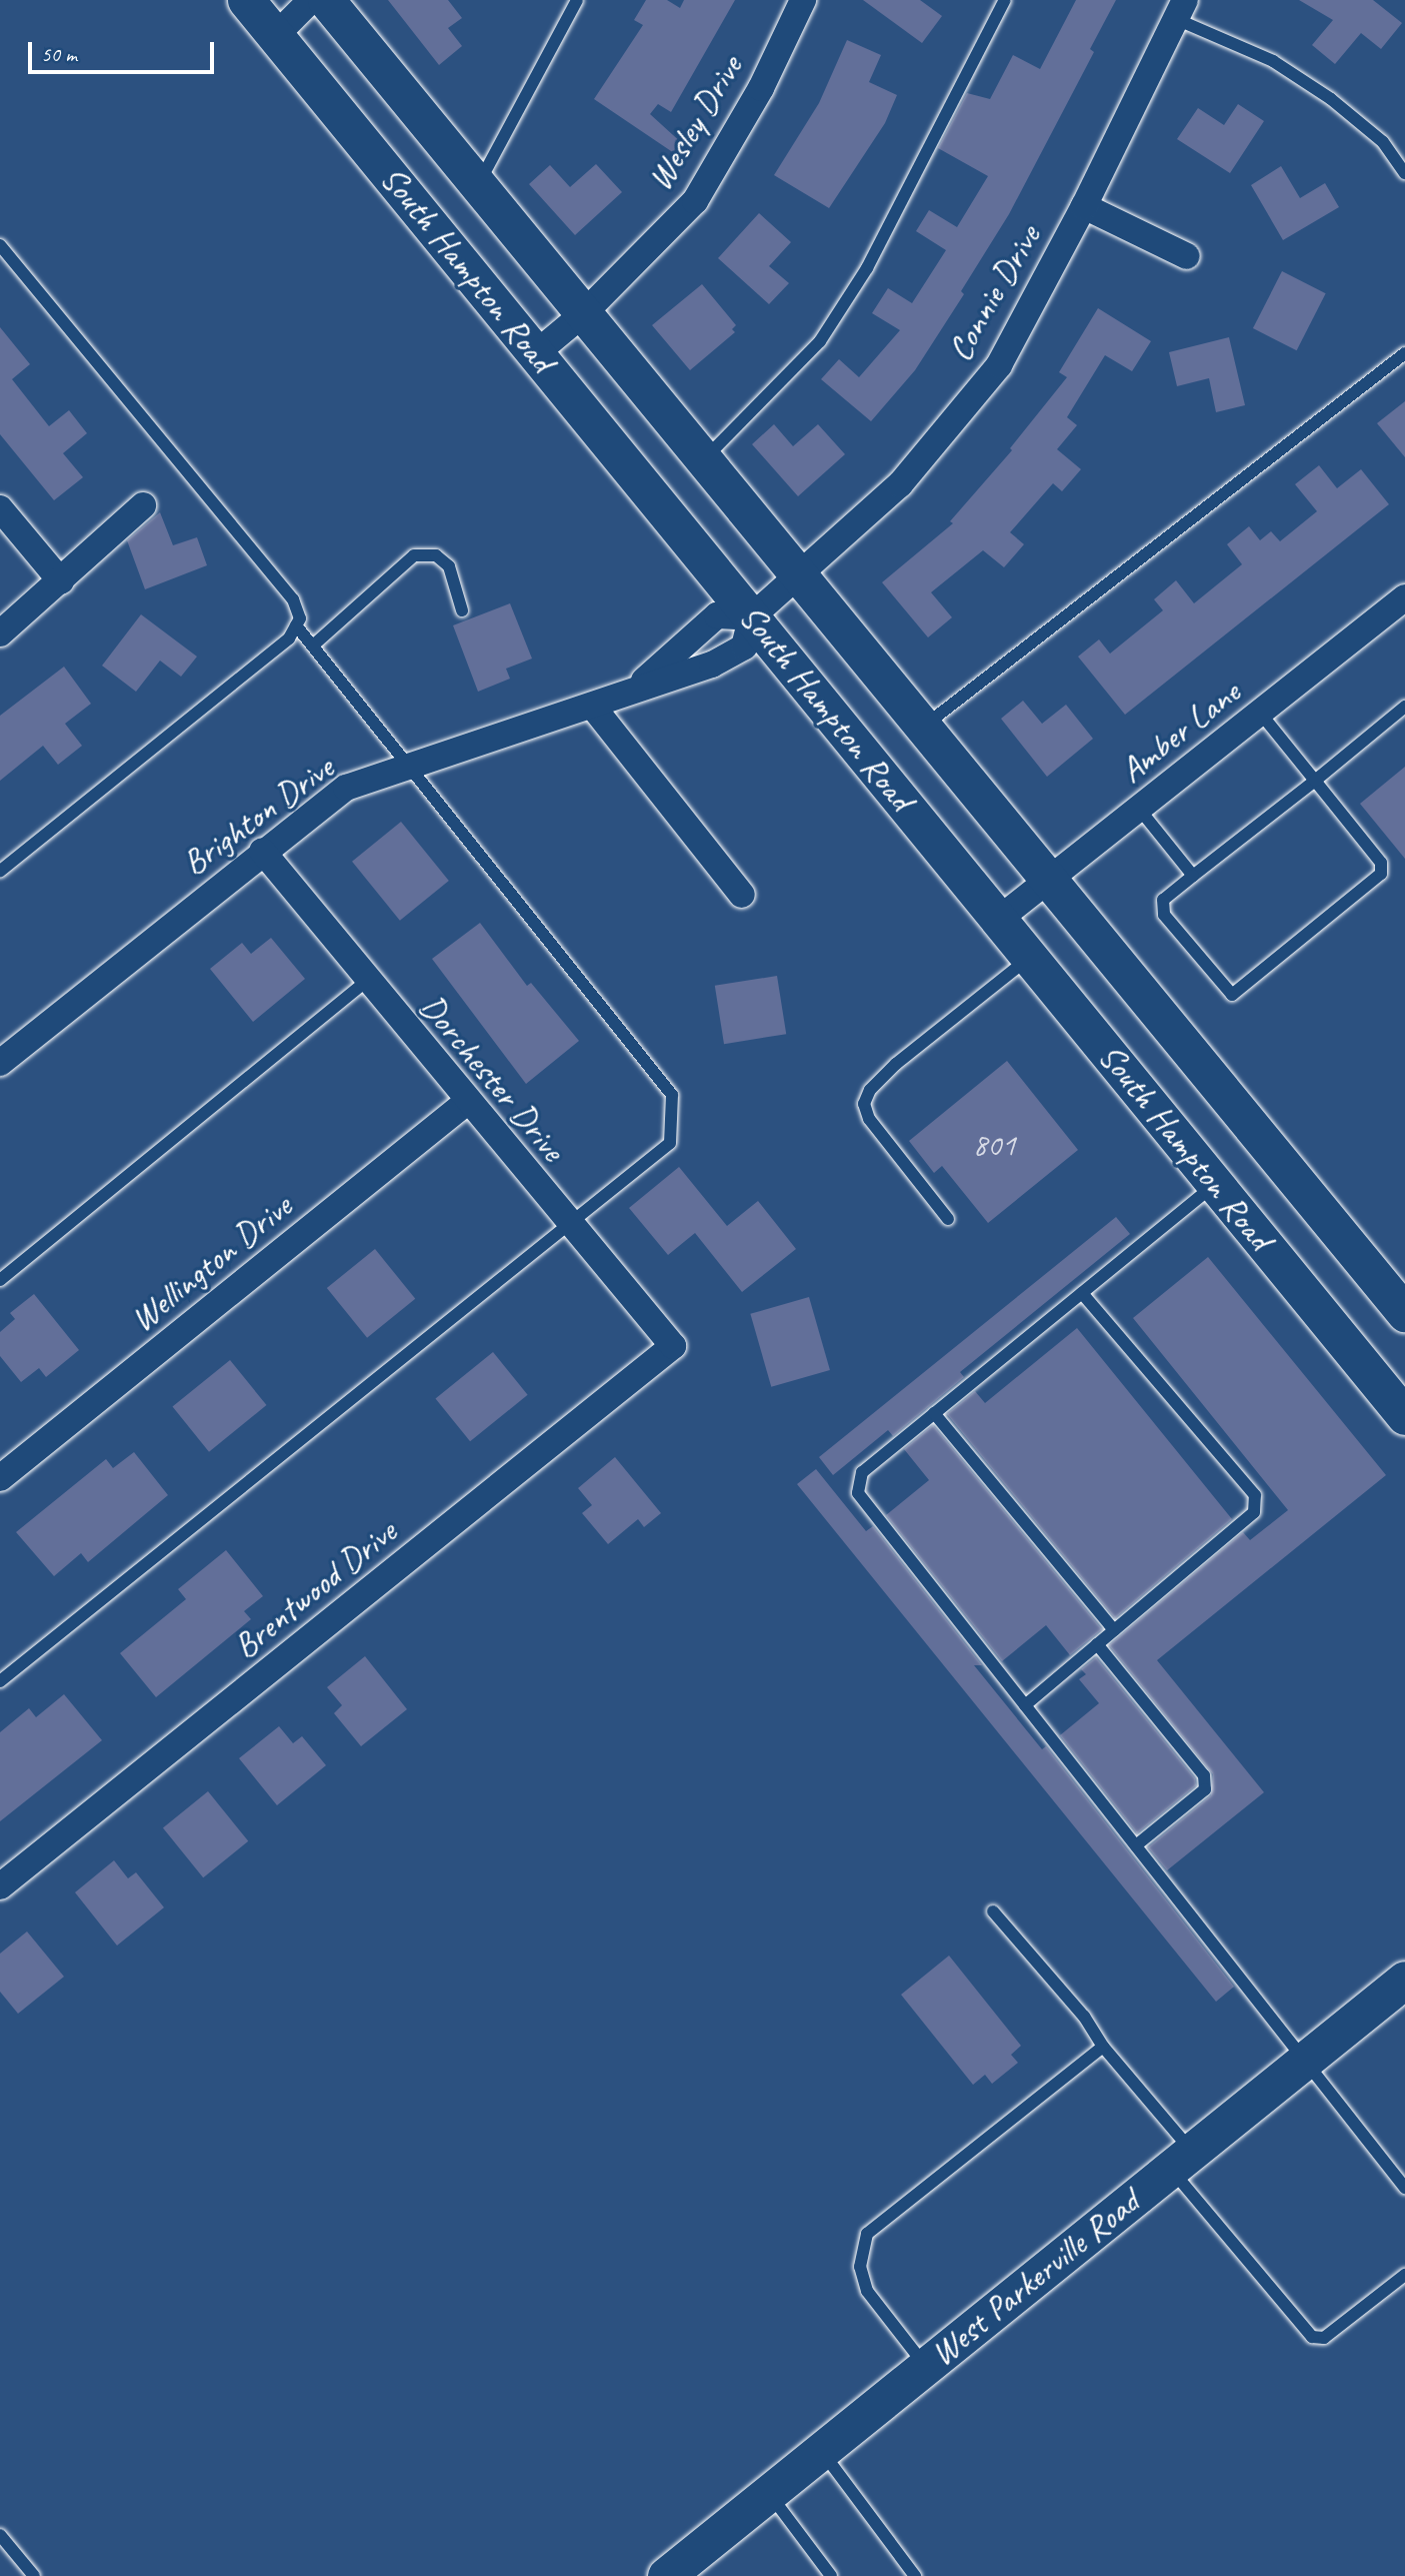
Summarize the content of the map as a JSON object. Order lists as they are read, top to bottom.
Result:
{
  "streets": {
    "main road": ["South Hampton Road", "West Parkerville Road"],
    "street": [
      "Wesley Drive",
      "Connie Drive",
      "Amber Lane",
      "Brighton Drive",
      "Dorchester Drive",
      "Wellington Drive",
      "Brentwood Drive"
    ]
  },
  "crossings": [
    ["Wesley Drive", "South Hampton Road"],
    ["South Hampton Road", "Connie Drive"],
    ["South Hampton Road", "Amber Lane"],
    ["South Hampton Road", "Brighton Drive"],
    ["Connie Drive", "Brighton Drive"],
    ["Brighton Drive", "Dorchester Drive"],
    ["Dorchester Drive", "Wellington Drive"],
    ["Dorchester Drive", "Brentwood Drive"]
  ],
  "house_numbers": ["801"],
  "scale_bar": "50 m"
}
